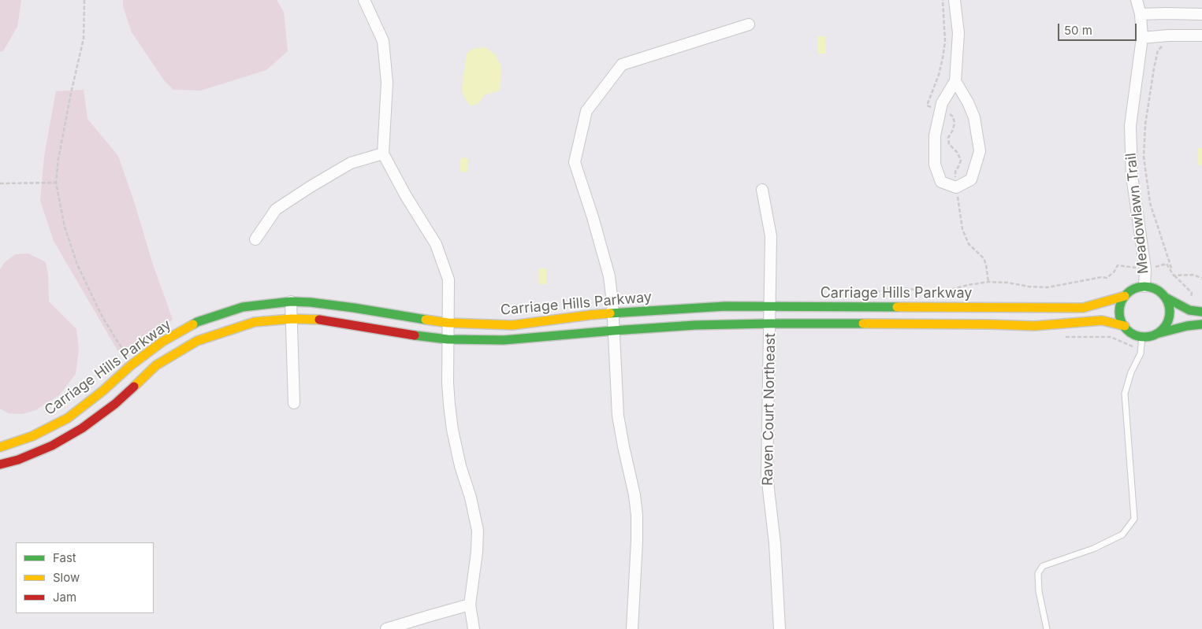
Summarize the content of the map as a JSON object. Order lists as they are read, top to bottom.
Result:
{
  "streets": {
    "street": ["Meadowlawn Trail", "Carriage Hills Parkway", "Raven Court Northeast"]
  },
  "crossings": [
    ["Meadowlawn Trail", "Carriage Hills Parkway"],
    ["Carriage Hills Parkway", "Raven Court Northeast"]
  ],
  "legend": ["Fast", "Slow", "Jam"],
  "scale_bar": "50 m"
}
